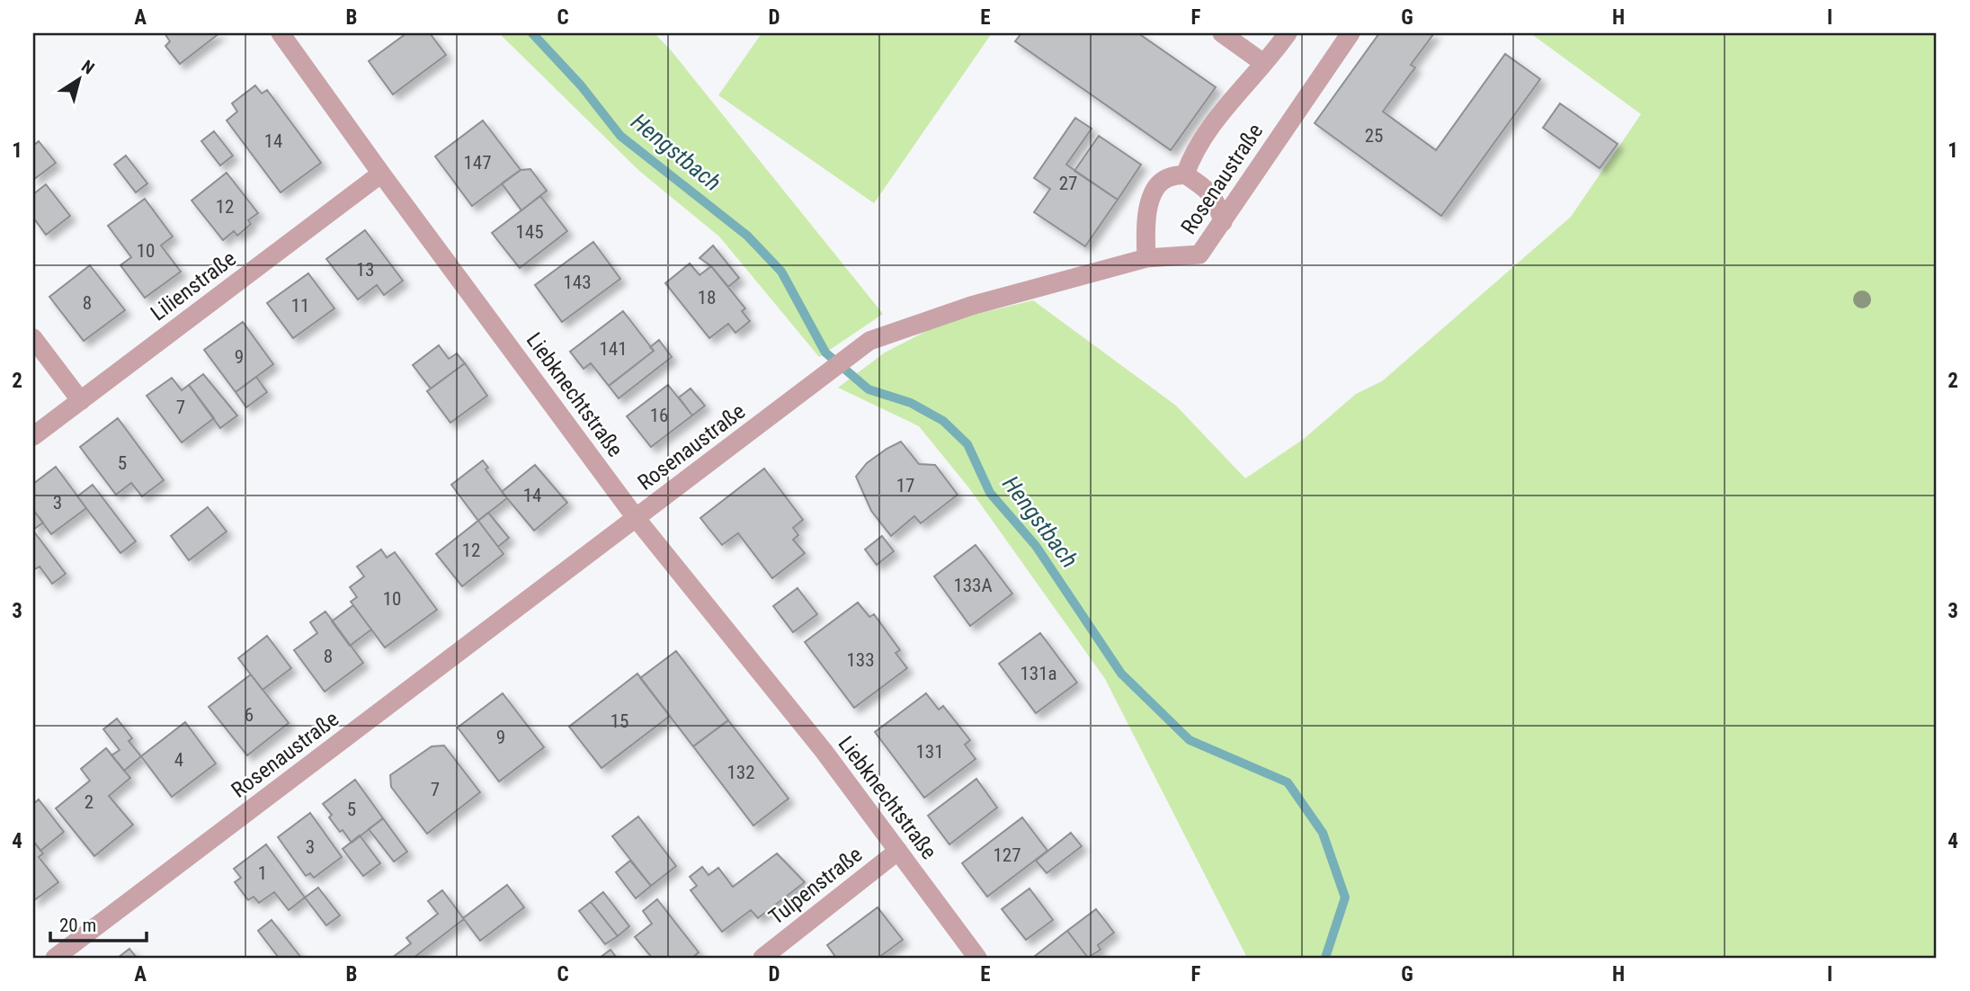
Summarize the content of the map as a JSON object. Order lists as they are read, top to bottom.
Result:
{
  "streets": {
    "street": [
      "Rosenaustraße",
      "Lilienstraße",
      "Liebknechtstraße",
      "Tulpenstraße"
    ]
  },
  "crossings": [
    ["Rosenaustraße", "Liebknechtstraße"],
    ["Lilienstraße", "Liebknechtstraße"],
    ["Liebknechtstraße", "Tulpenstraße"]
  ],
  "water": ["Hengstbach"],
  "house_numbers": [
    "25",
    "14",
    "147",
    "27",
    "12",
    "145",
    "10",
    "13",
    "143",
    "18",
    "8",
    "11",
    "141",
    "9",
    "7",
    "16",
    "5",
    "17",
    "14",
    "3",
    "12",
    "133A",
    "10",
    "8",
    "133",
    "131a",
    "6",
    "15",
    "9",
    "131",
    "4",
    "132",
    "7",
    "2",
    "5",
    "3",
    "127",
    "1"
  ],
  "scale_bar": "20 m",
  "north": "top right",
  "grid": {
    "columns": [
      "A",
      "B",
      "C",
      "D",
      "E",
      "F",
      "G",
      "H",
      "I"
    ],
    "rows": [
      "1",
      "2",
      "3",
      "4"
    ]
  }
}
